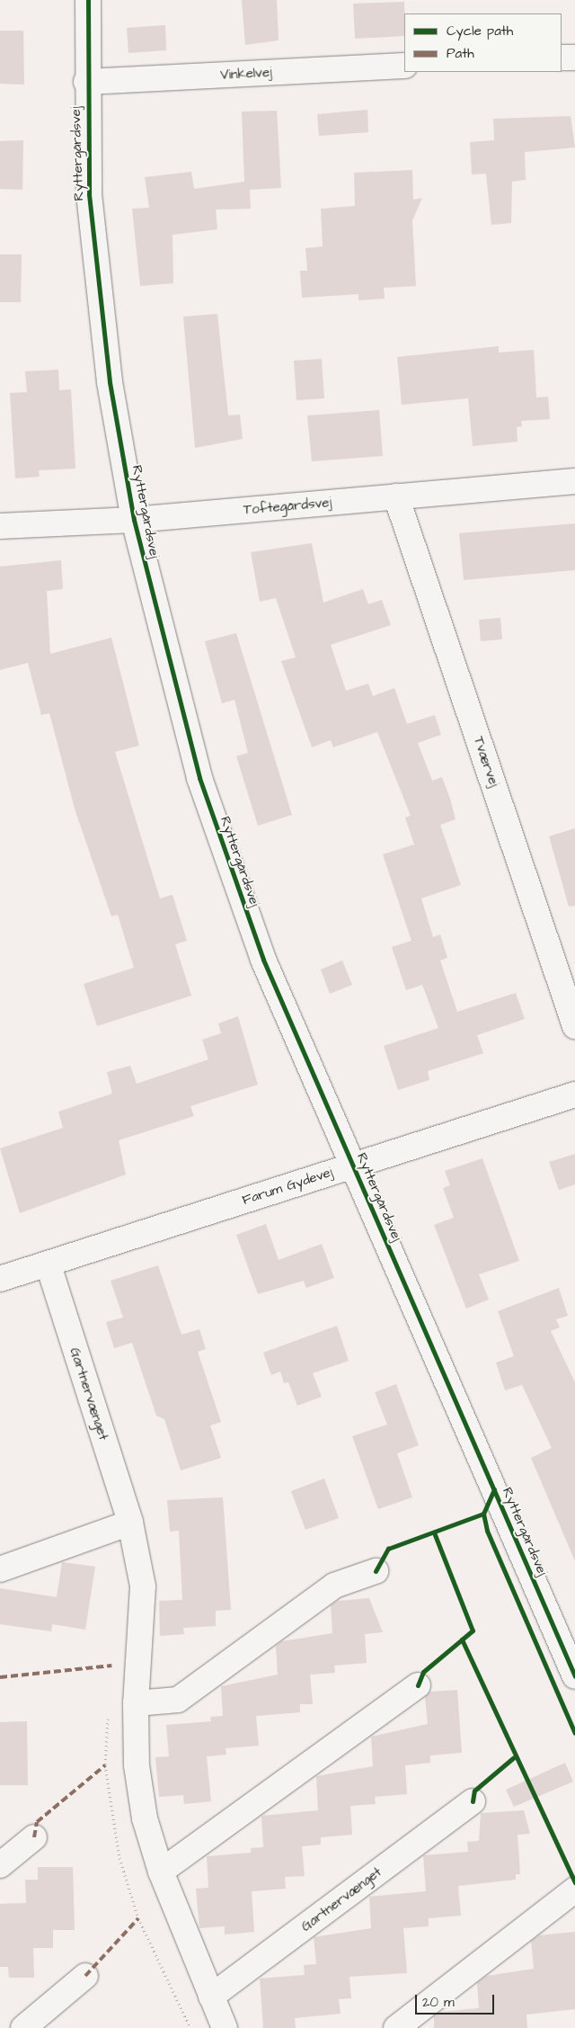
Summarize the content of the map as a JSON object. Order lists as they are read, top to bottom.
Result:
{
  "streets": {
    "street": [
      "Vinkelvej",
      "Ryttergårdsvej",
      "Toftegårdsvej",
      "Tværvej",
      "Farum Gydevej",
      "Gartnervænget"
    ]
  },
  "crossings": [
    ["Vinkelvej", "Ryttergårdsvej"],
    ["Ryttergårdsvej", "Toftegårdsvej"],
    ["Ryttergårdsvej", "Farum Gydevej"],
    ["Toftegårdsvej", "Tværvej"],
    ["Farum Gydevej", "Gartnervænget"]
  ],
  "legend": ["Cycle path", "Path"],
  "scale_bar": "20 m"
}
